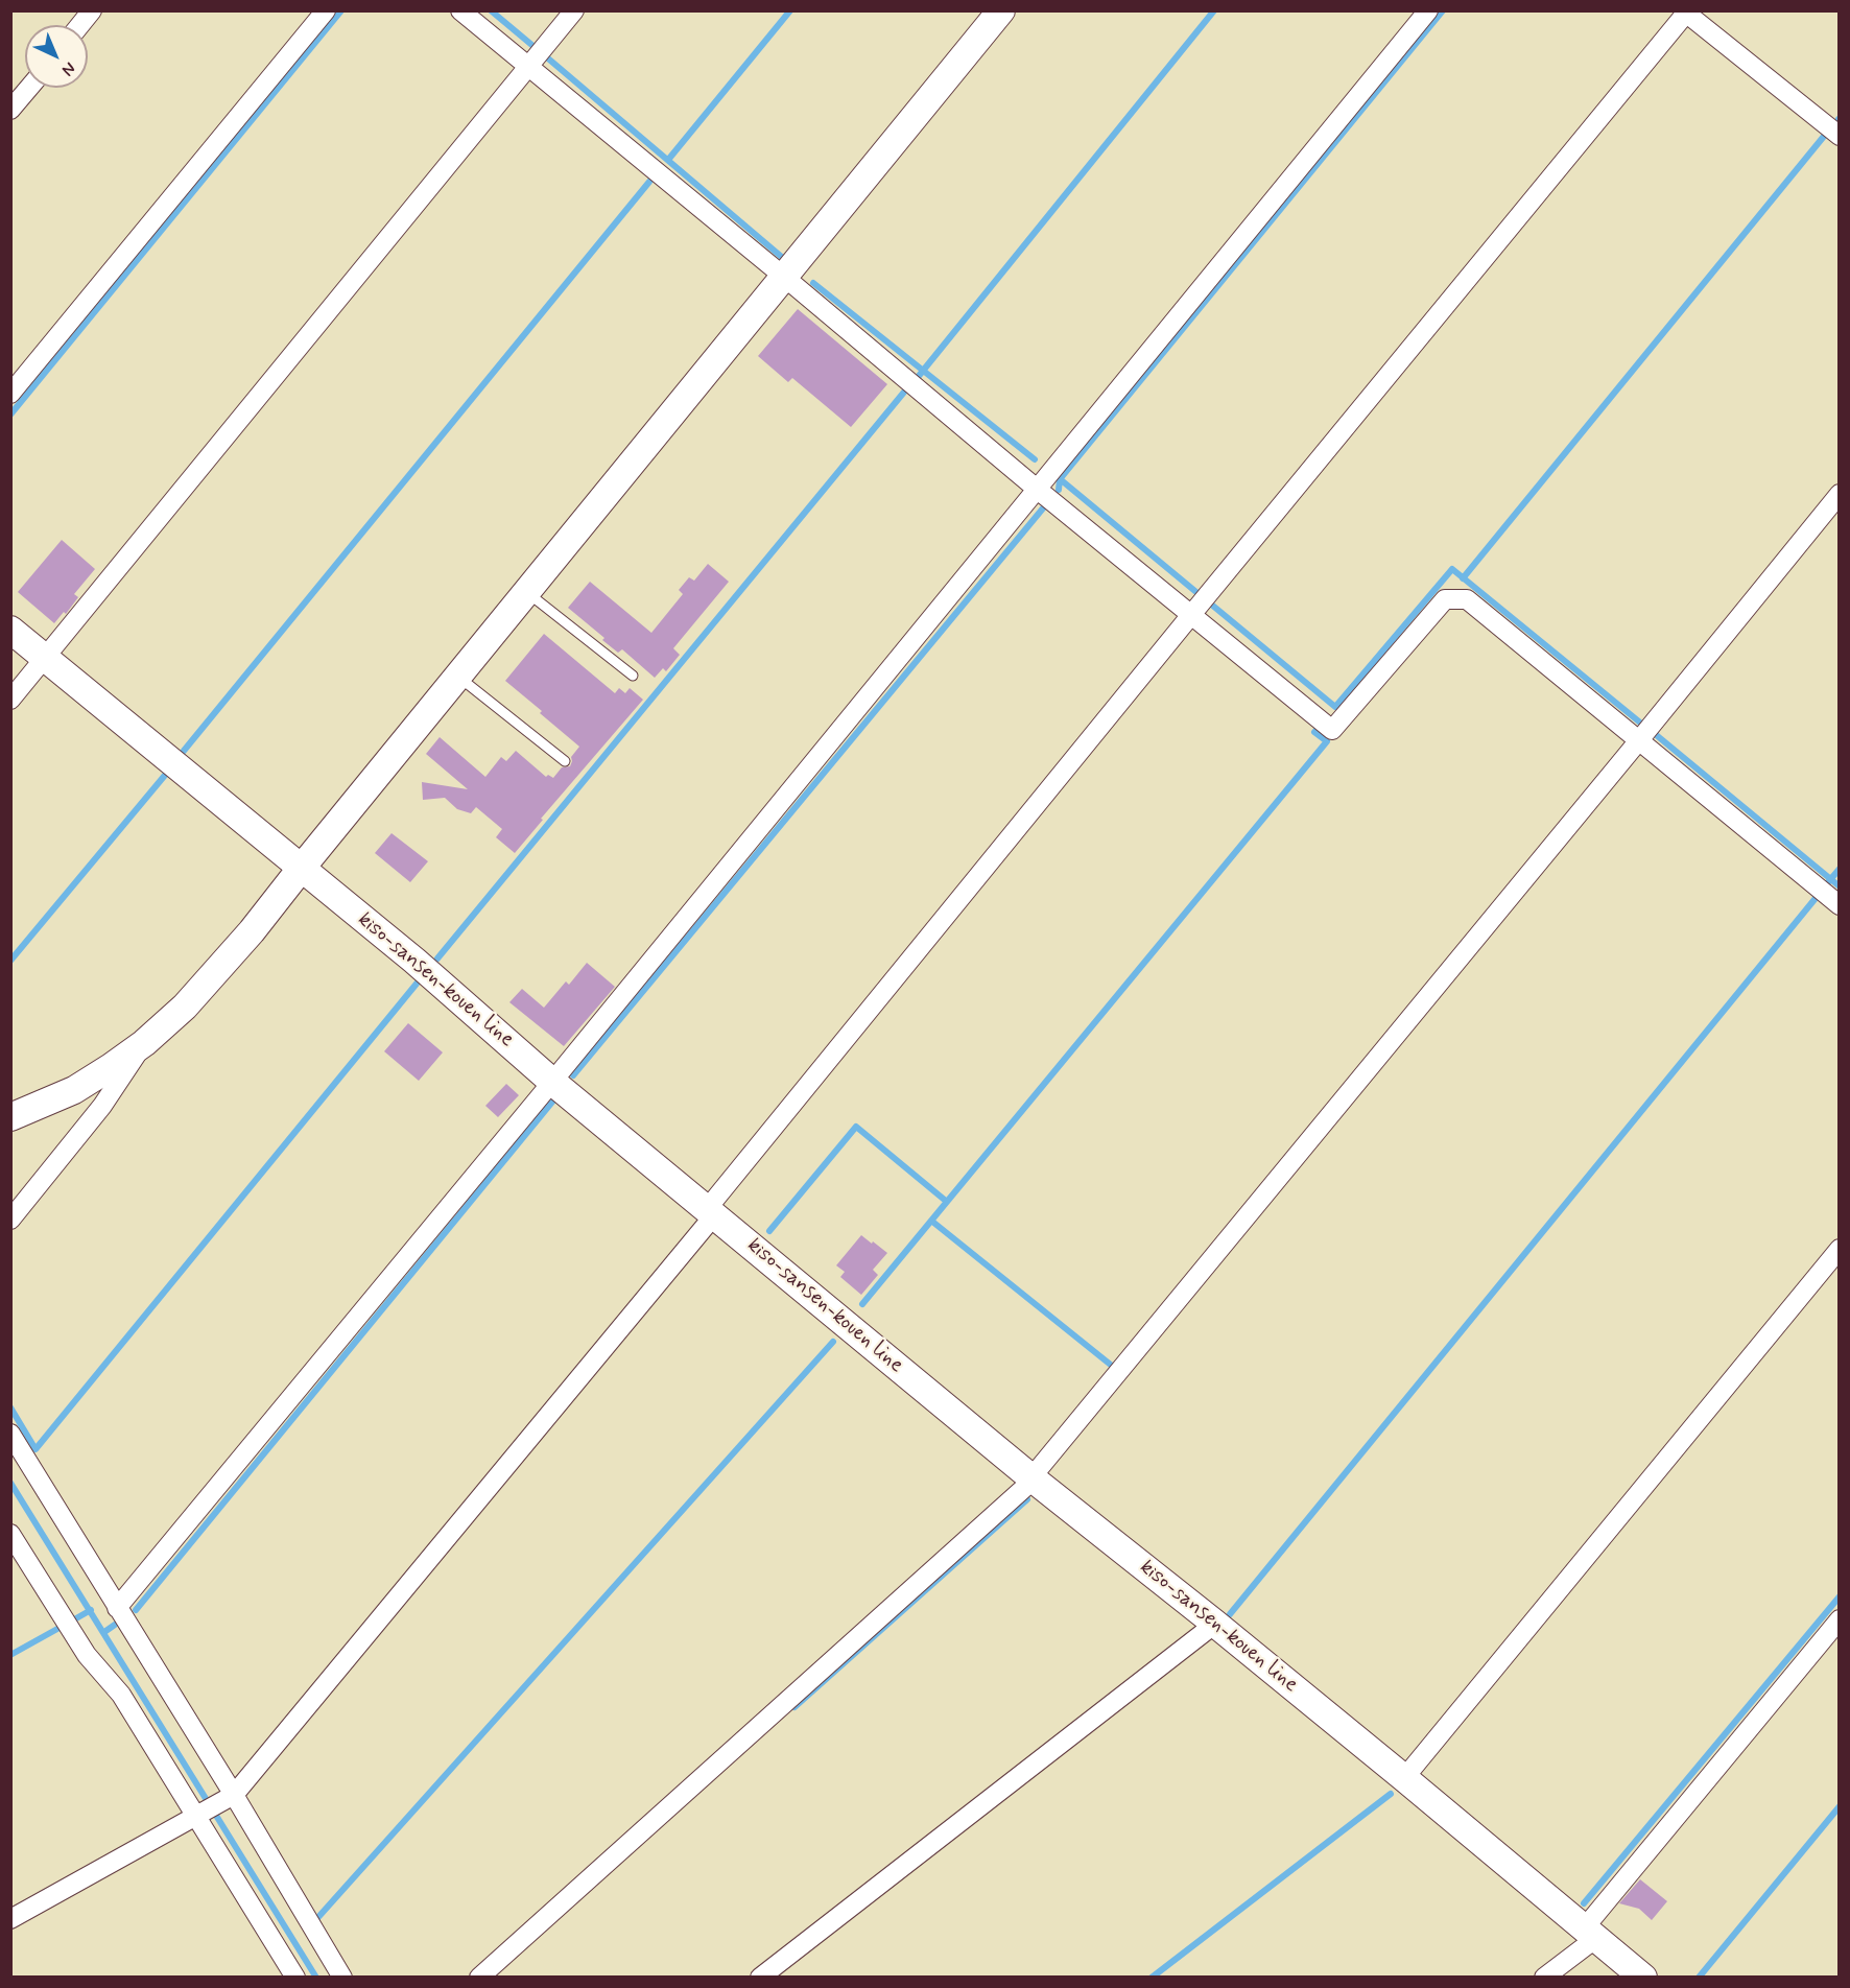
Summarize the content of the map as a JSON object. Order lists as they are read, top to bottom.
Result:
{
  "streets": {
    "main road": ["kiso-sansen-kouen line"]
  },
  "north": "bottom right"
}
